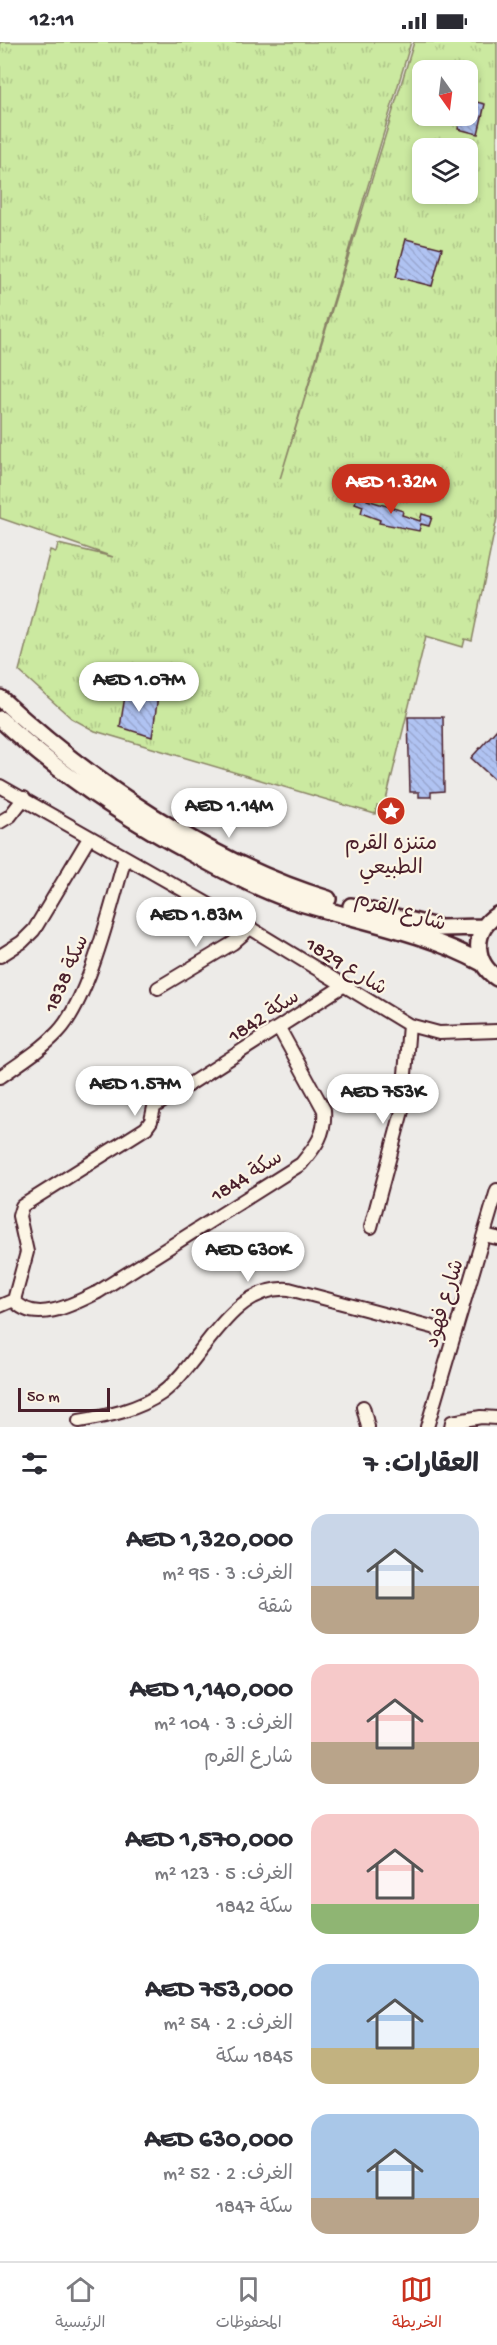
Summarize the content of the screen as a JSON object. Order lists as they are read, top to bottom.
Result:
{
  "streets": {
    "main road": ["شارع القرم"],
    "street": [
      "1829 شارع",
      "1838 سكة",
      "سكة 1842",
      "سكة 1844",
      "شارع فهود"
    ]
  },
  "crossings": [
    ["1829 شارع", "1838 سكة"],
    ["1829 شارع", "سكة 1842"],
    ["سكة 1842", "سكة 1844"]
  ],
  "places": {
    "place": ["متنزه القرم الطبيعي"]
  },
  "scale_bar": "50 m",
  "north": "bottom",
  "page": {
    "status": "12:11",
    "price": [
      "AED 1.32M",
      "AED 1.07M",
      "AED 1.14M",
      "AED 1.83M",
      "AED 1.57M",
      "AED 753K",
      "AED 630K"
    ],
    "scale": "50 m",
    "heading": "العقارات: 7",
    "list": [
      {
        "name": "AED 1,320,000",
        "note": "الغرف: 3 · 95 m² · شقة"
      },
      {
        "name": "AED 1,140,000",
        "note": "الغرف: 3 · 104 m² · شارع القرم"
      },
      {
        "name": "AED 1,570,000",
        "note": "الغرف: 5 · 123 m² · سكة 1842"
      },
      {
        "name": "AED 753,000",
        "note": "الغرف: 2 · 54 m² · 1845 سكة"
      },
      {
        "name": "AED 630,000",
        "note": "الغرف: 2 · 52 m² · سكة 1847"
      }
    ],
    "tabs": ["الخريطة", "المحفوظات", "الرئيسية"]
  }
}
